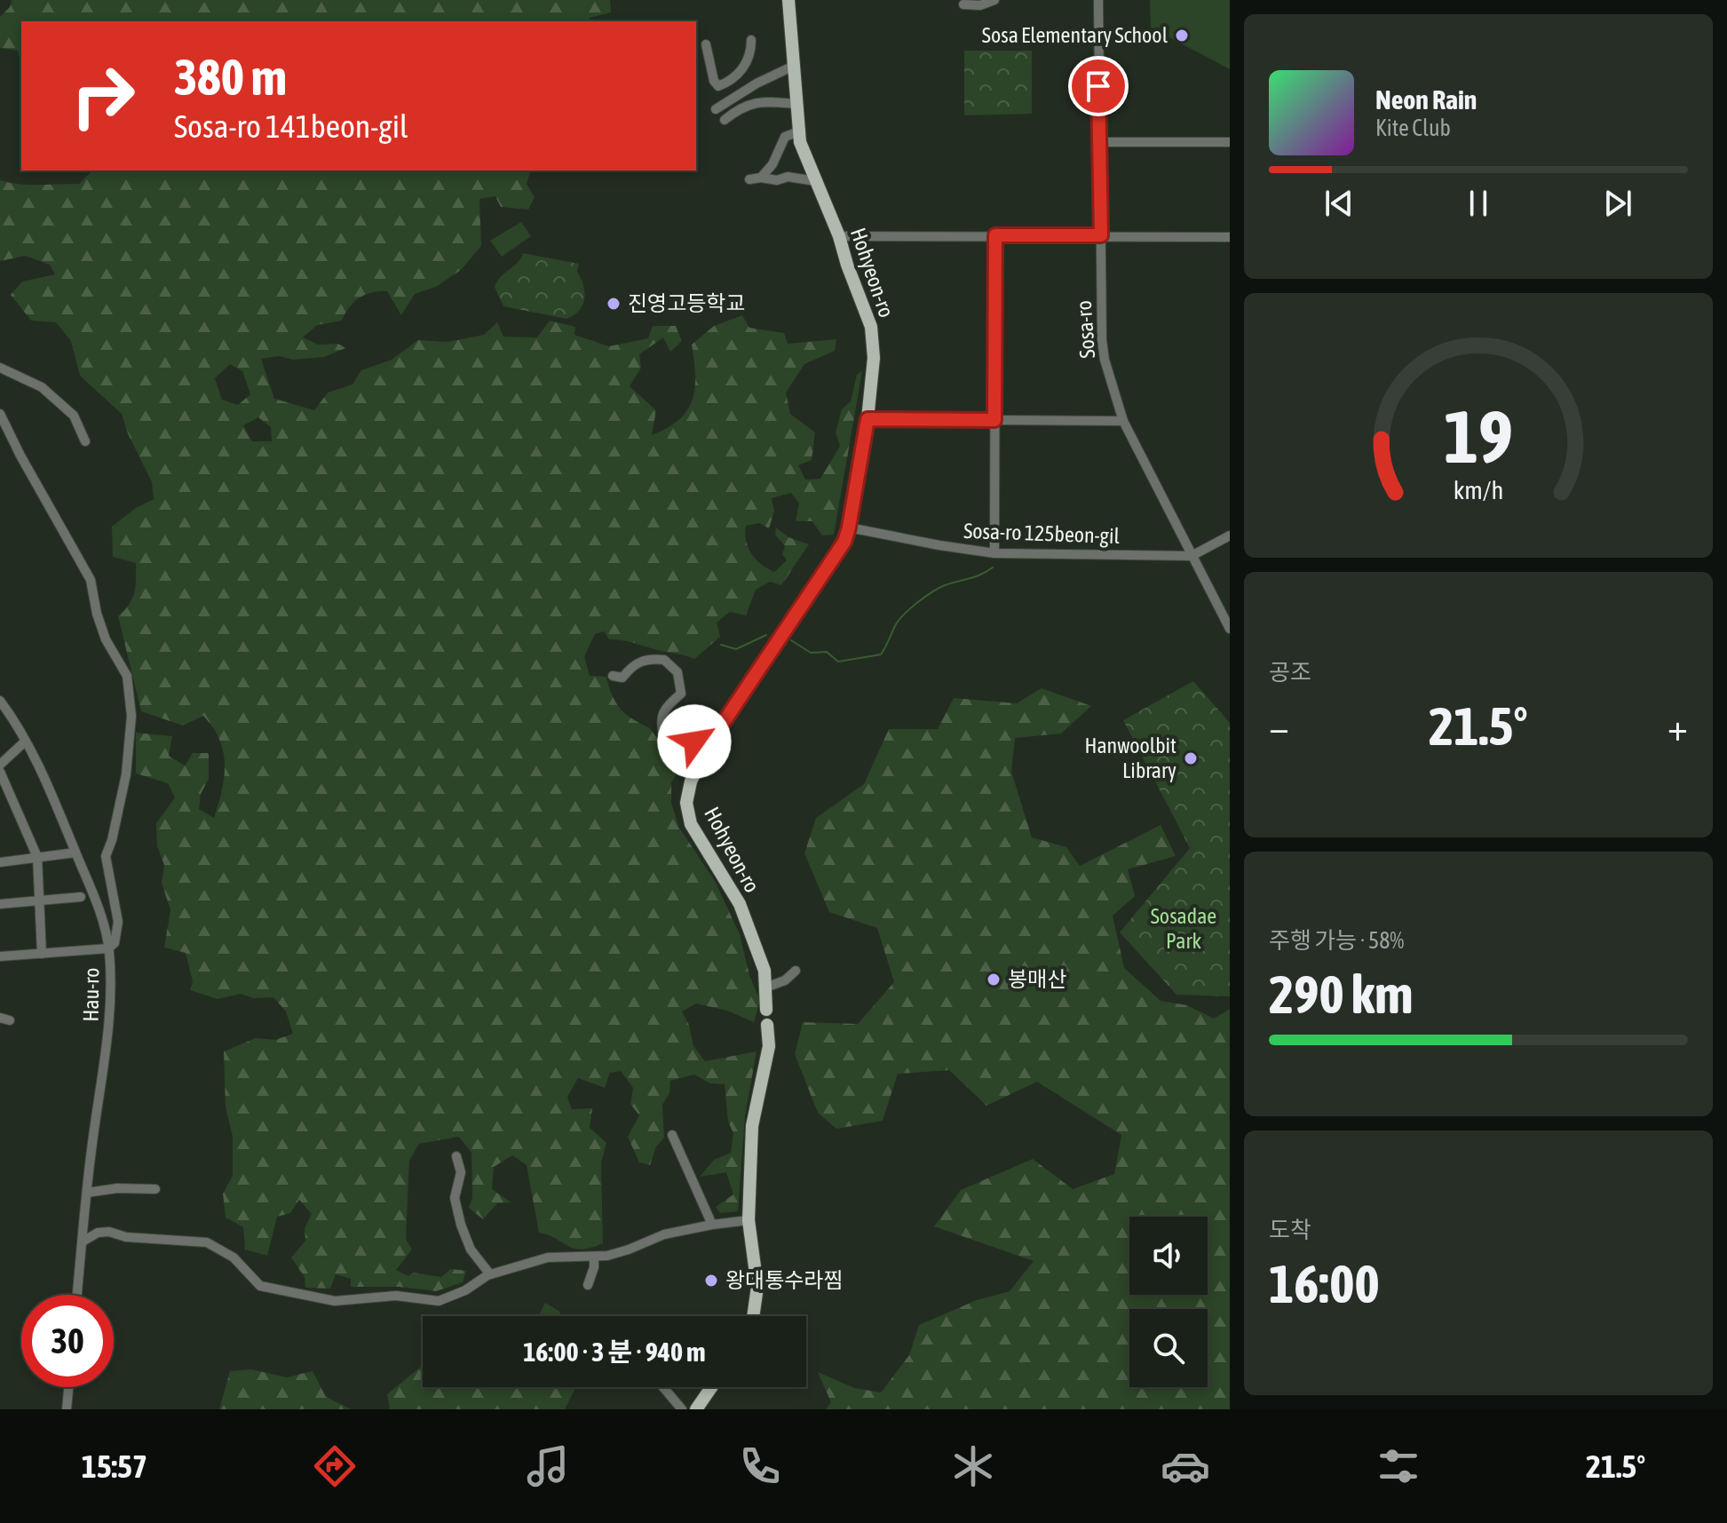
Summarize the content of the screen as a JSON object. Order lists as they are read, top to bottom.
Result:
{
  "streets": {
    "main road": ["Hohyeon-ro"],
    "street": ["Sosa-ro", "Sosa-ro 125beon-gil", "Hau-ro"]
  },
  "crossings": [
    ["Hohyeon-ro", "Sosa-ro 125beon-gil"],
    ["Sosa-ro", "Sosa-ro 125beon-gil"]
  ],
  "parks": ["Sosadae Park"],
  "places": [
    "Sosa Elementary School",
    "진영고등학교",
    "Hanwoolbit Library",
    "봉매산",
    "왕대통수라찜"
  ],
  "page": {
    "turn": ["380 m", "Sosa-ro 141beon-gil"],
    "song": ["Neon Rain", "Kite Club"],
    "tile": [
      "공조",
      ["주행 가능 · 58%", "290 km"],
      ["도착", "16:00"]
    ],
    "heat": ["−", "21.5°", "+"],
    "limit": "30",
    "trip": "16:00 · 3 분 · 940 m",
    "tabs": ["15:57", "21.5°"],
    "gauge": ["19", "km/h"]
  }
}
